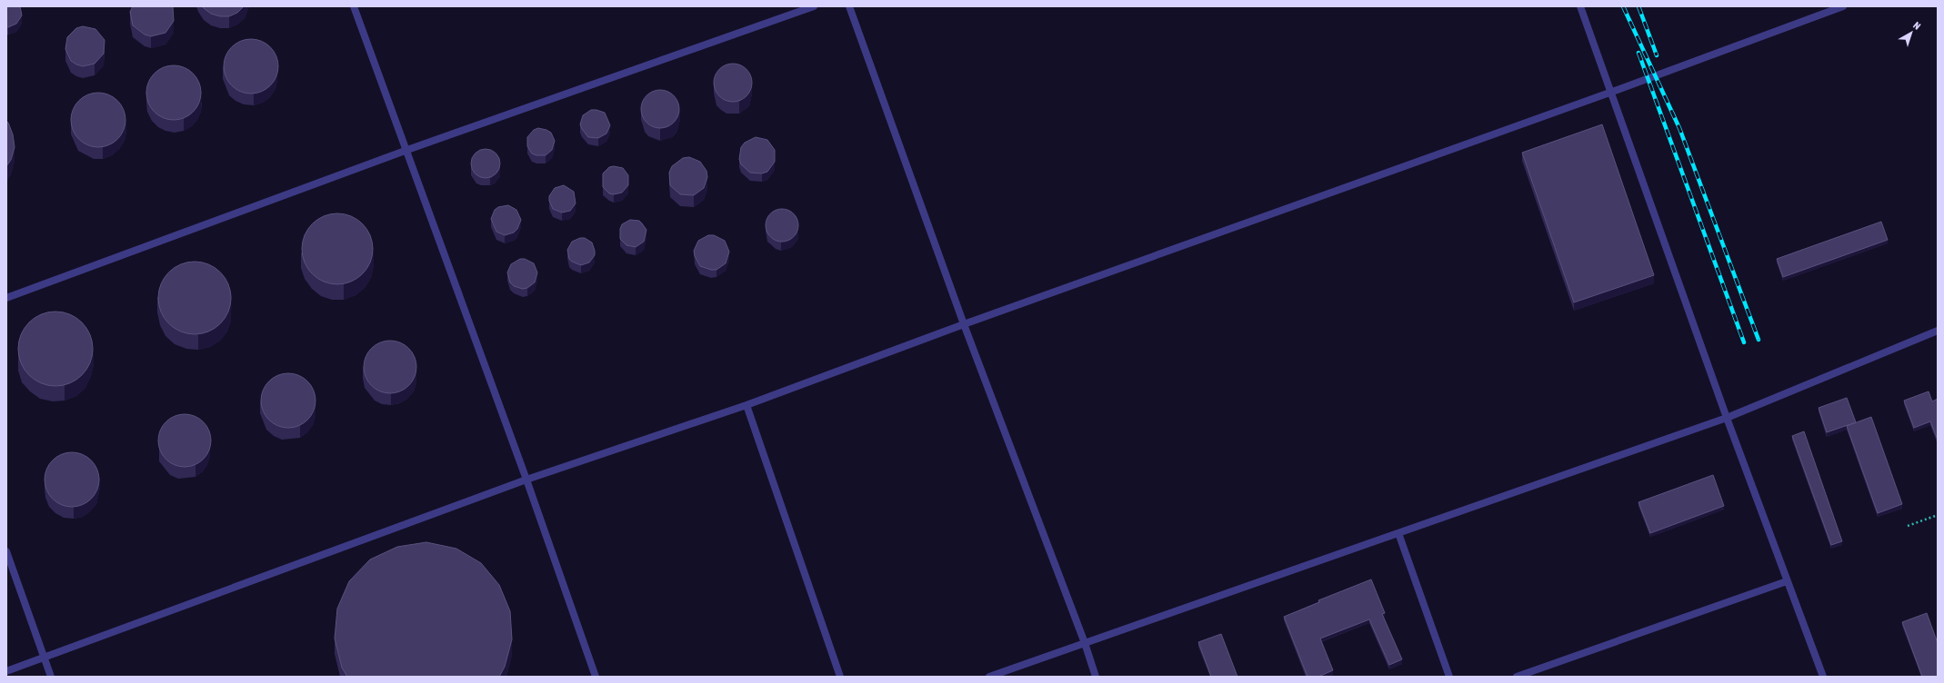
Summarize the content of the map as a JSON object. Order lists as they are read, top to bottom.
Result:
{
  "north": "top right"
}
